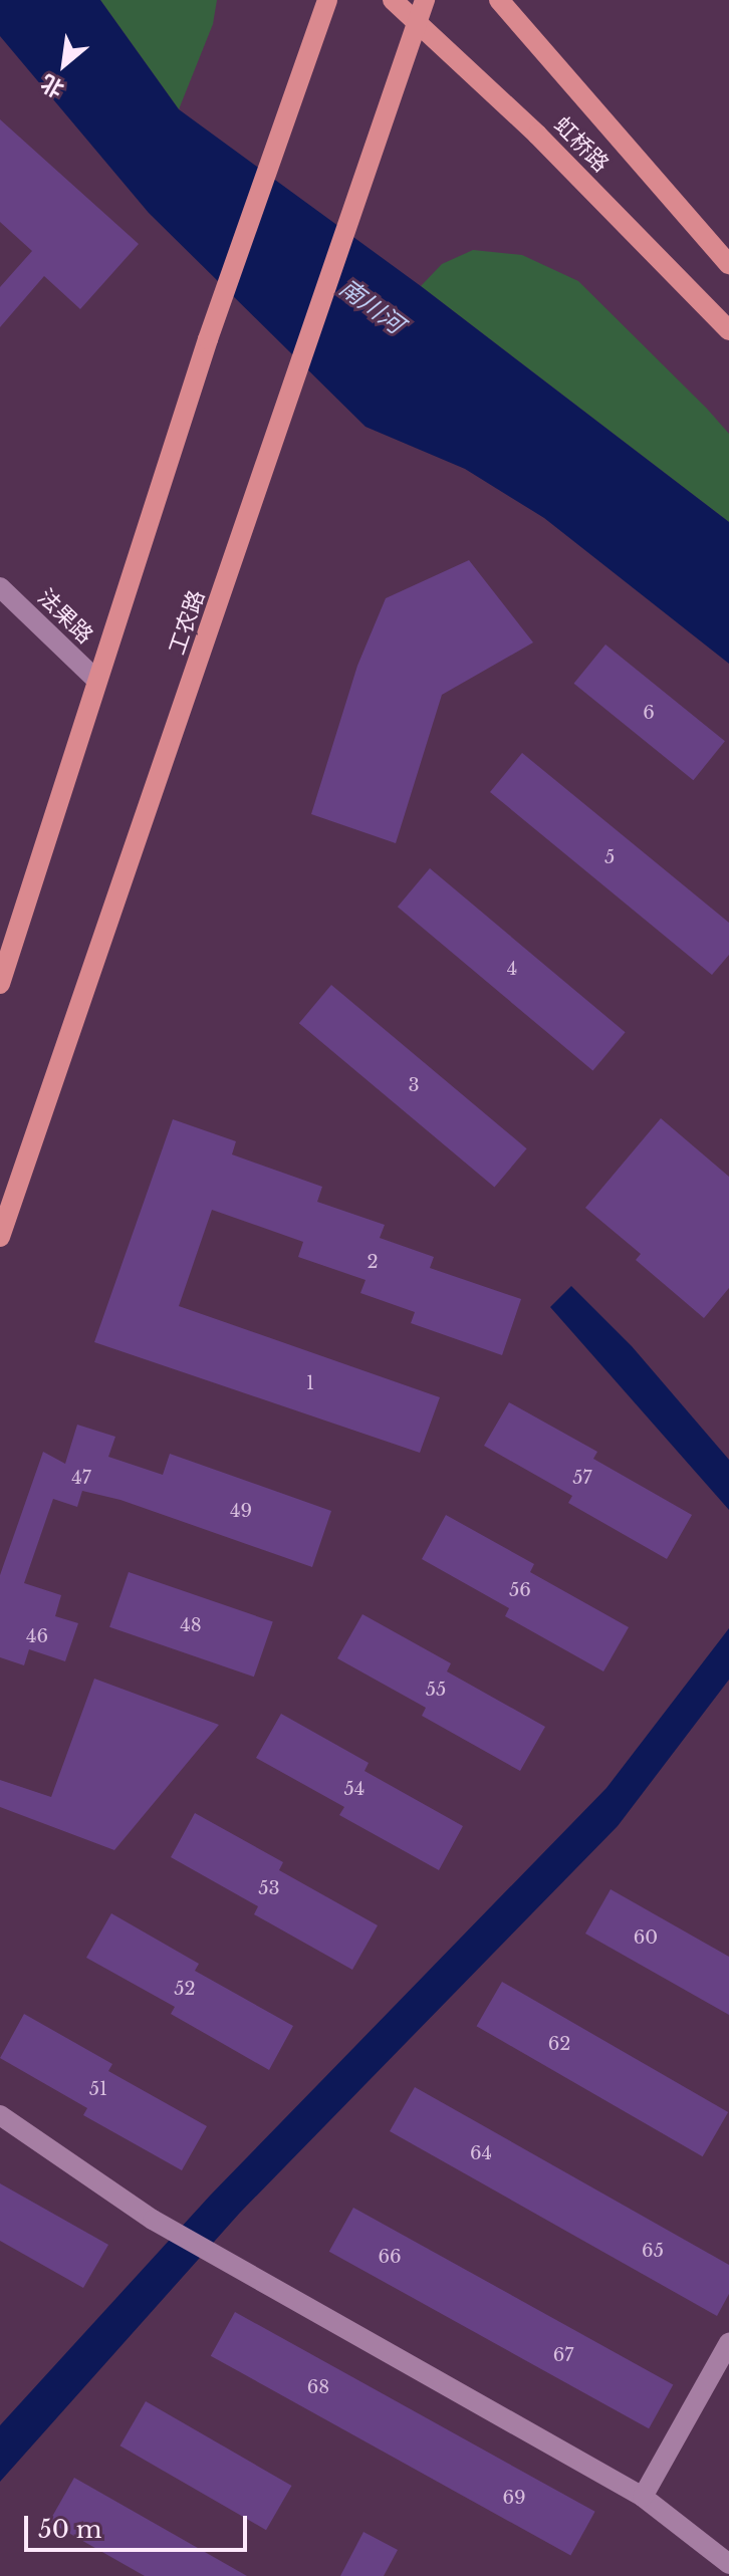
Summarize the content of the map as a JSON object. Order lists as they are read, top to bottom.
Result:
{
  "streets": {
    "main road": ["虹桥路", "工农路"],
    "street": ["法果路"]
  },
  "crossings": [
    ["虹桥路", "工农路"]
  ],
  "water": ["南川河"],
  "house_numbers": [
    "6",
    "5",
    "4",
    "3",
    "2",
    "1",
    "47",
    "57",
    "49",
    "56",
    "48",
    "46",
    "55",
    "54",
    "53",
    "60",
    "52",
    "62",
    "51",
    "64",
    "65",
    "66",
    "67",
    "68",
    "69"
  ],
  "scale_bar": "50 m",
  "north": "bottom left"
}
